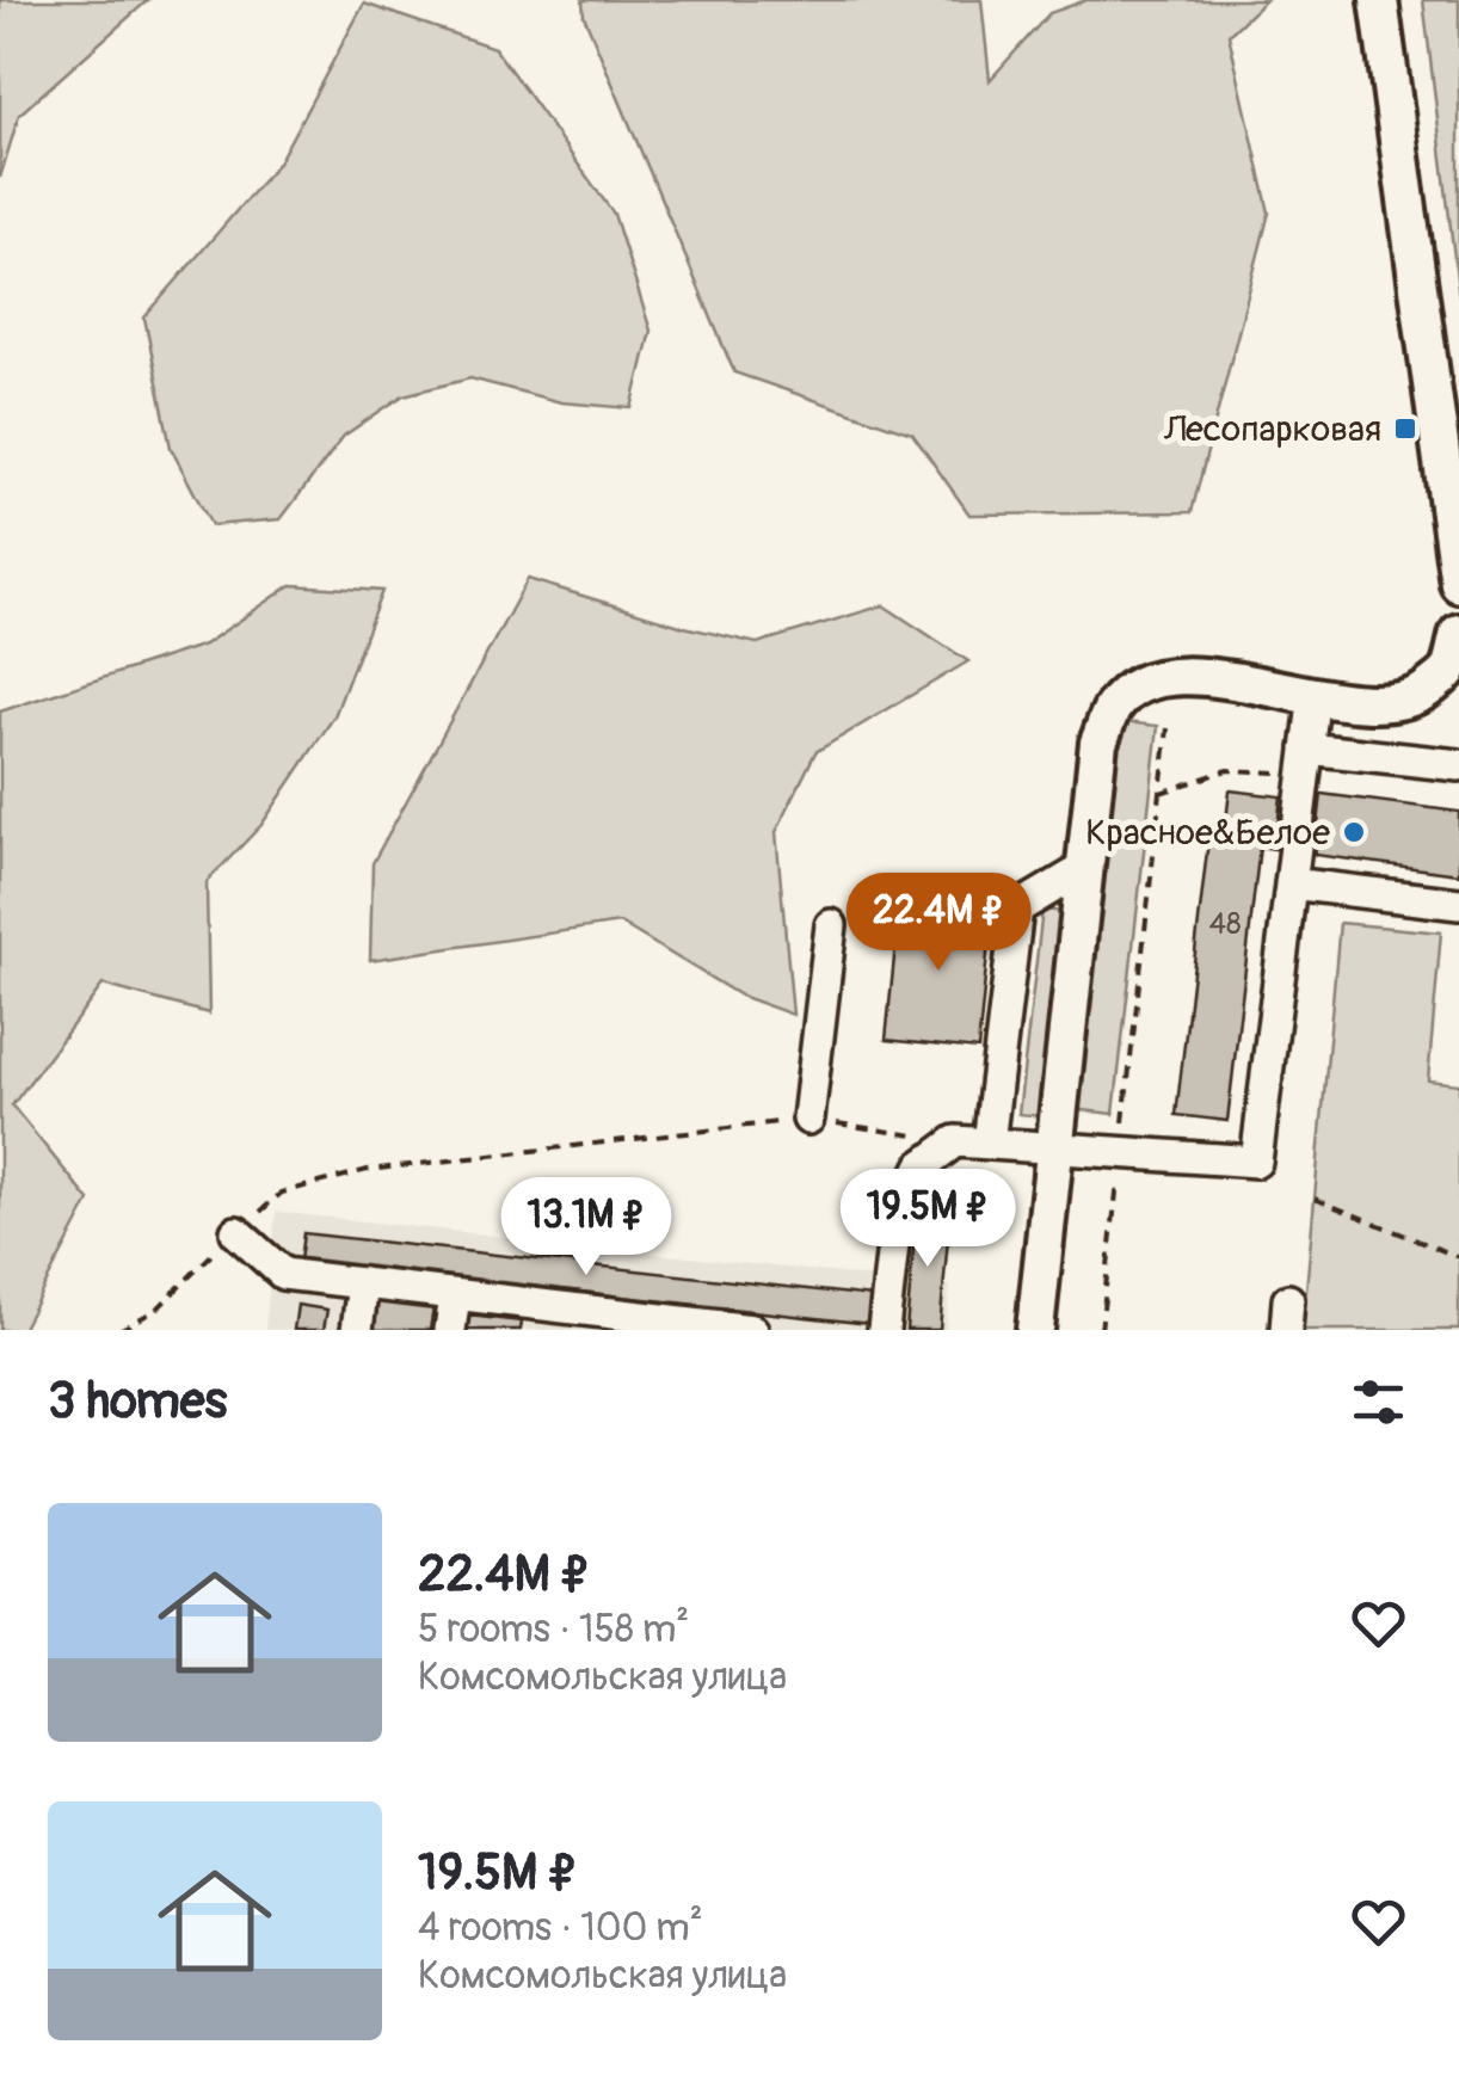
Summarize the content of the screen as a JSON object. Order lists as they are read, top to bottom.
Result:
{
  "places": {
    "transit": ["Лесопарковая"],
    "other": ["Красное&Белое"]
  },
  "house_numbers": ["48"],
  "page": {
    "price": ["22.4M ₽", "19.5M ₽", "13.1M ₽"],
    "heading": "3 homes",
    "list": [
      {
        "name": "22.4M ₽",
        "note": "5 rooms · 158 m² · Комсомольская улица"
      },
      {
        "name": "19.5M ₽",
        "note": "4 rooms · 100 m² · Комсомольская улица"
      }
    ]
  }
}
